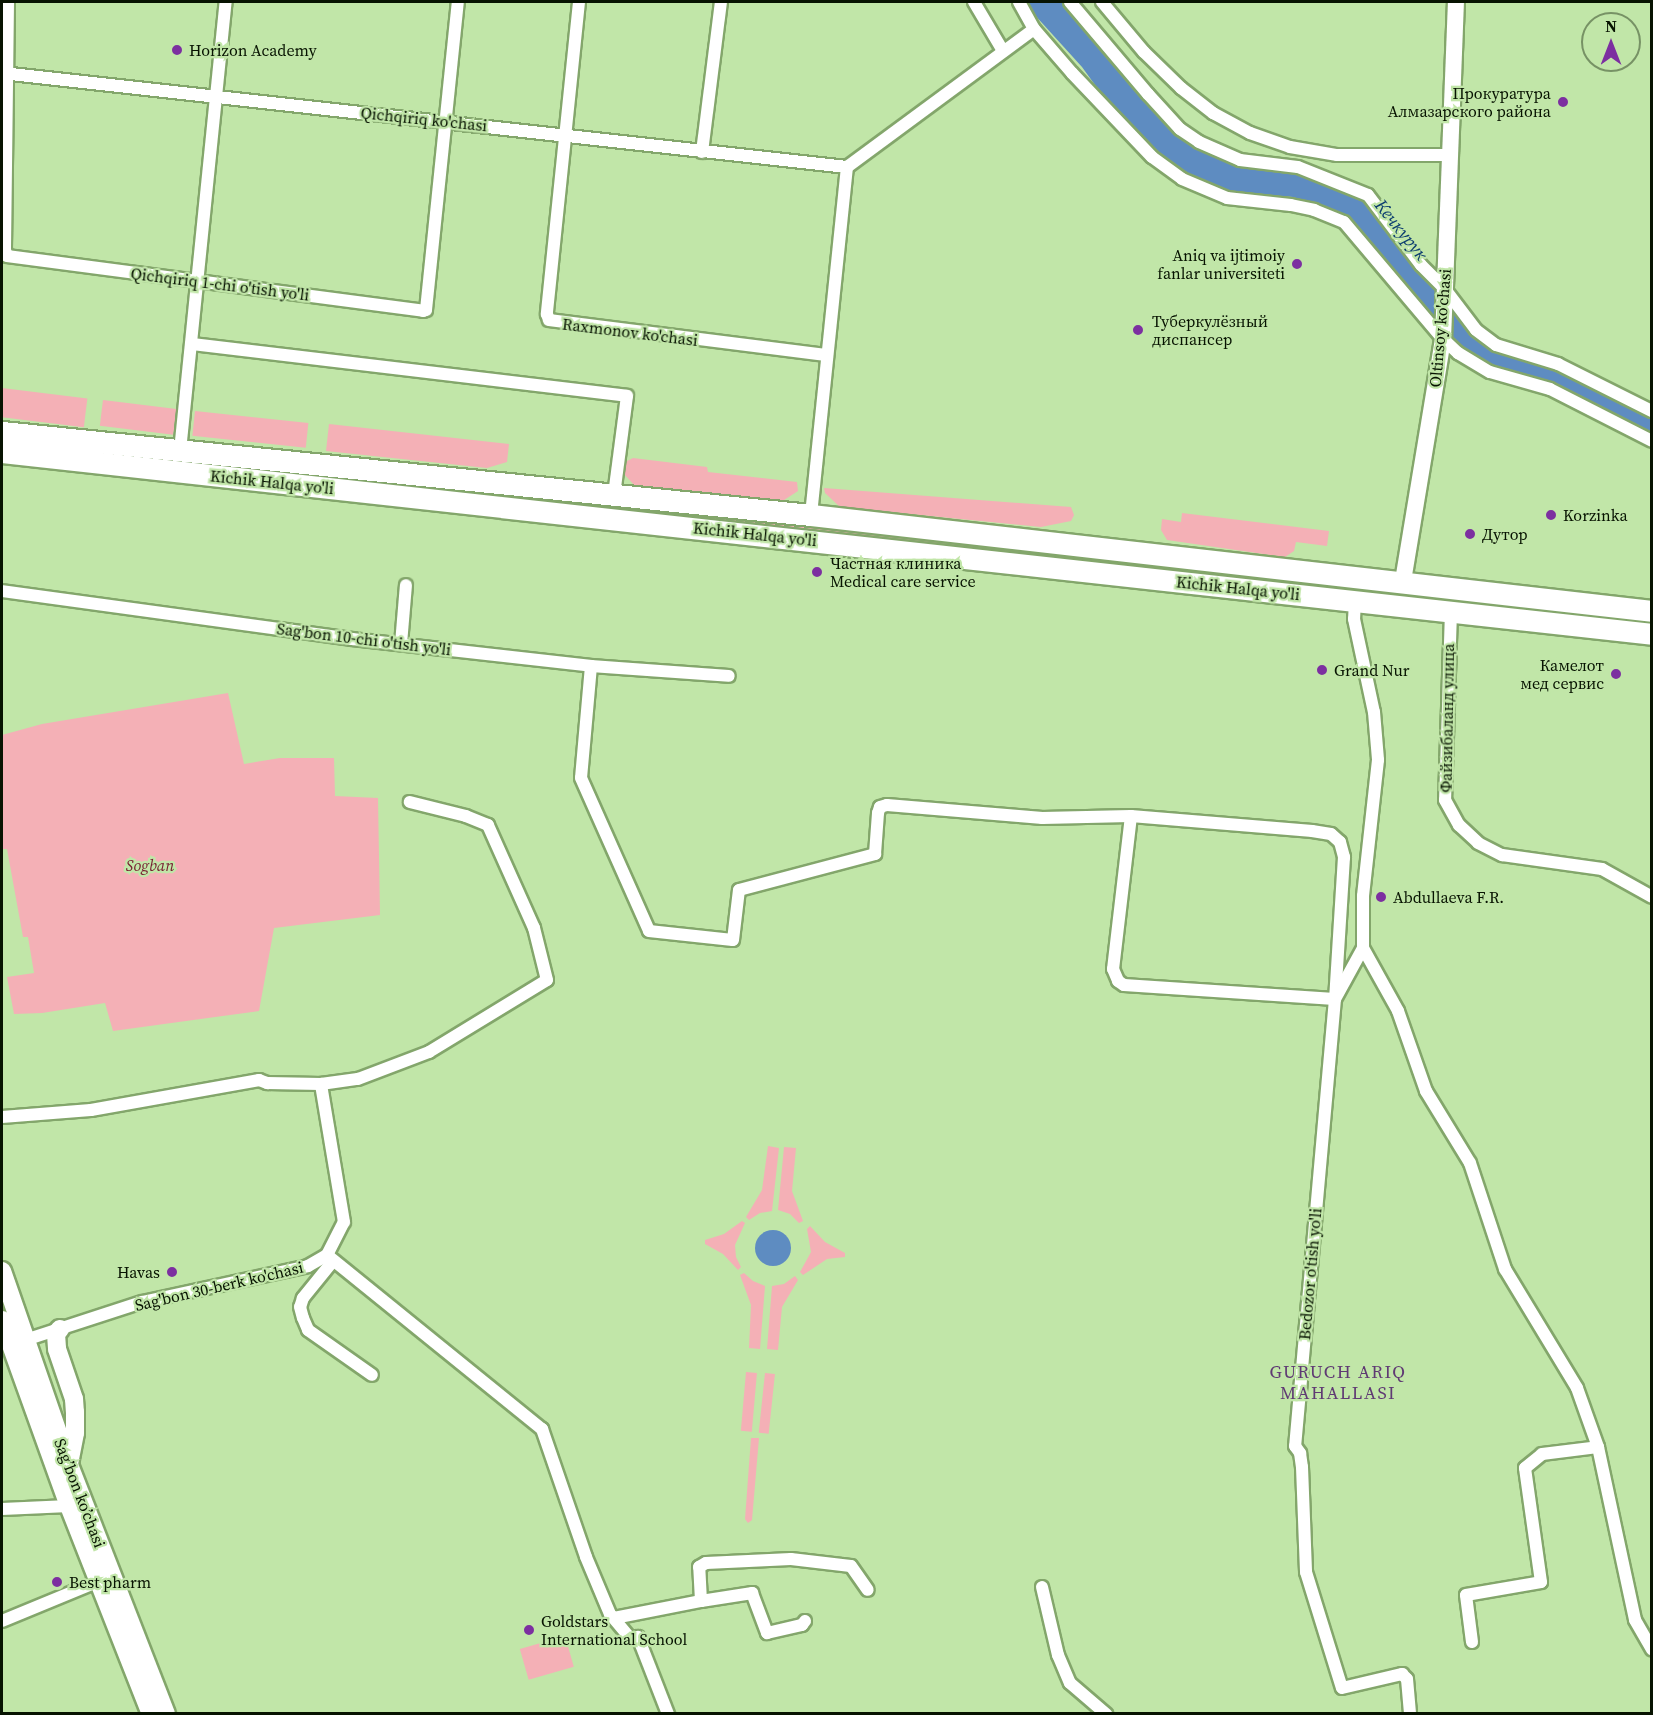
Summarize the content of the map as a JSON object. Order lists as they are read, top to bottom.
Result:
{
  "streets": {
    "highway": ["Kichik Halqa yo'li"],
    "main road": ["Sag’bon ko’chasi"],
    "street": [
      "Qichqiriq ko'chasi",
      "Qichqiriq 1-chi o'tish yo'li",
      "Oltinsoy ko'chasi",
      "Raxmonov ko'chasi",
      "Sag'bon 10-chi o'tish yo'li",
      "Файзибаланд улица",
      "Bedozor o'tish yo'li",
      "Sag'bon 30-berk ko'chasi"
    ]
  },
  "crossings": [
    ["Qichqiriq ko'chasi", "Qichqiriq 1-chi o'tish yo'li"],
    ["Qichqiriq ko'chasi", "Raxmonov ko'chasi"],
    ["Oltinsoy ko'chasi", "Kichik Halqa yo'li"],
    ["Kichik Halqa yo'li", "Файзибаланд улица"],
    ["Sag'bon 30-berk ko'chasi", "Sag’bon ko’chasi"]
  ],
  "districts": ["GURUCH ARIQ MAHALLASI"],
  "water": ["Кечкурук"],
  "parks": ["Sogban"],
  "places": [
    "Horizon Academy",
    "Прокуратура Алмазарского района",
    "Aniq va ijtimoiy fanlar universiteti",
    "Туберкулёзный диспансер",
    "Korzinka",
    "Дутор",
    "Частная клиника Medical care service",
    "Grand Nur",
    "Камелот мед сервис",
    "Abdullaeva F.R.",
    "Havas",
    "Best pharm",
    "Goldstars International School"
  ],
  "north": "top"
}
